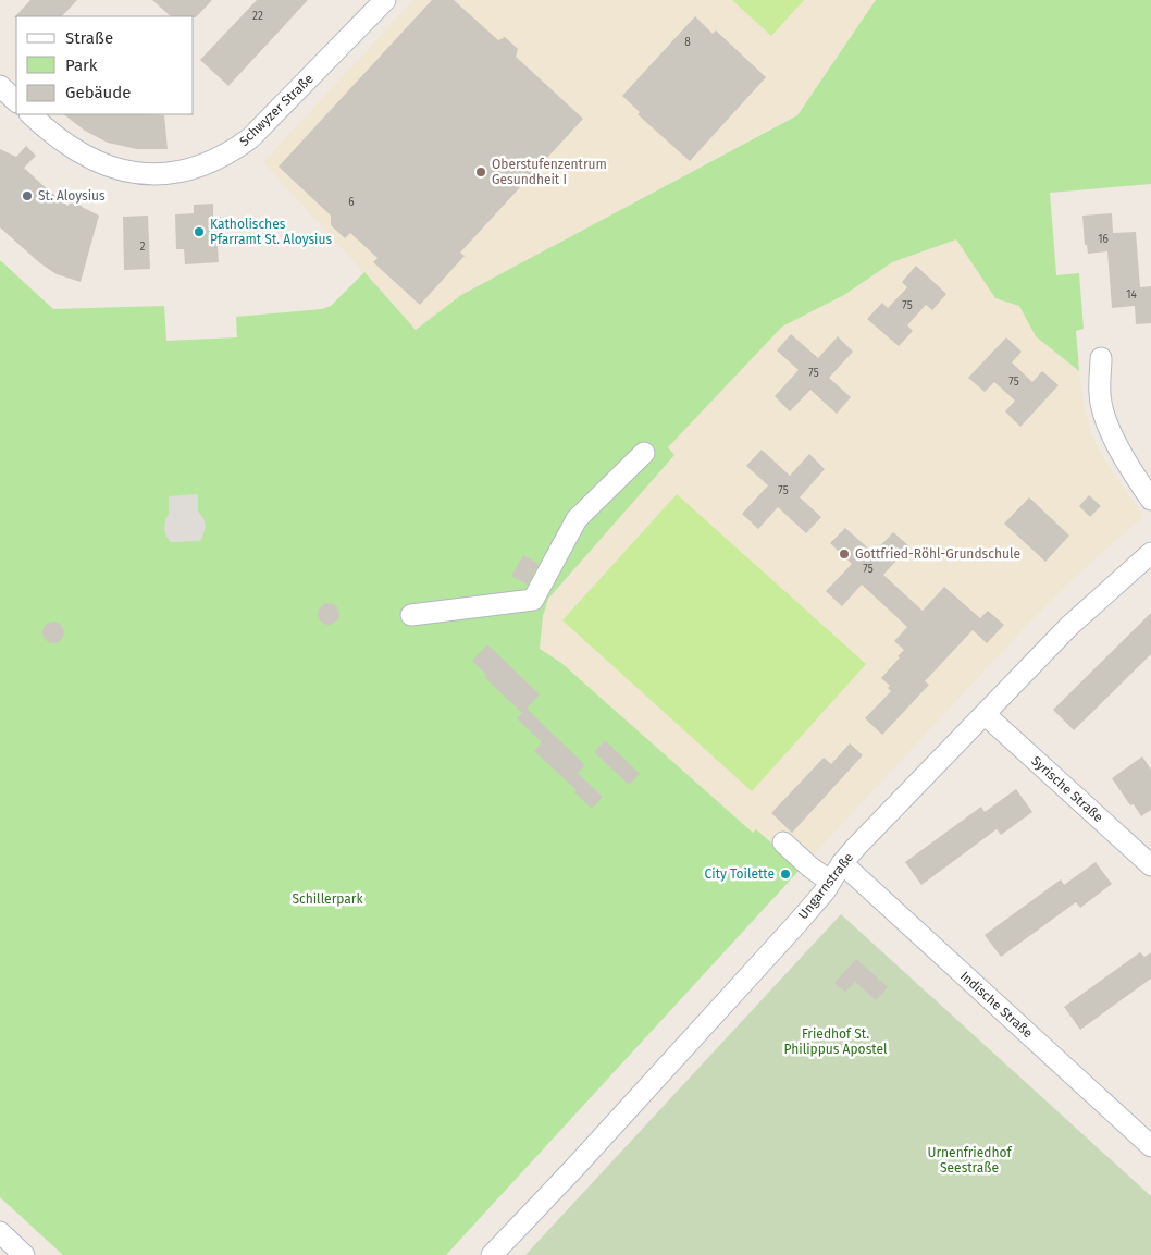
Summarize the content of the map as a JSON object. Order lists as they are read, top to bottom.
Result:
{
  "streets": {
    "street": [
      "Schwyzer Straße",
      "Syrische Straße",
      "Ungarnstraße",
      "Indische Straße"
    ]
  },
  "crossings": [
    ["Syrische Straße", "Ungarnstraße"],
    ["Ungarnstraße", "Indische Straße"]
  ],
  "parks": ["Schillerpark", "Friedhof St. Philippus Apostel", "Urnenfriedhof Seestraße"],
  "places": [
    "Oberstufenzentrum Gesundheit I",
    "St. Aloysius",
    "Katholisches Pfarramt St. Aloysius",
    "Gottfried-Röhl-Grundschule",
    "City Toilette"
  ],
  "house_numbers": [
    "22",
    "8",
    "6",
    "16",
    "2",
    "14",
    "75",
    "75",
    "75",
    "75",
    "75"
  ],
  "legend": ["Straße", "Park", "Gebäude"]
}
